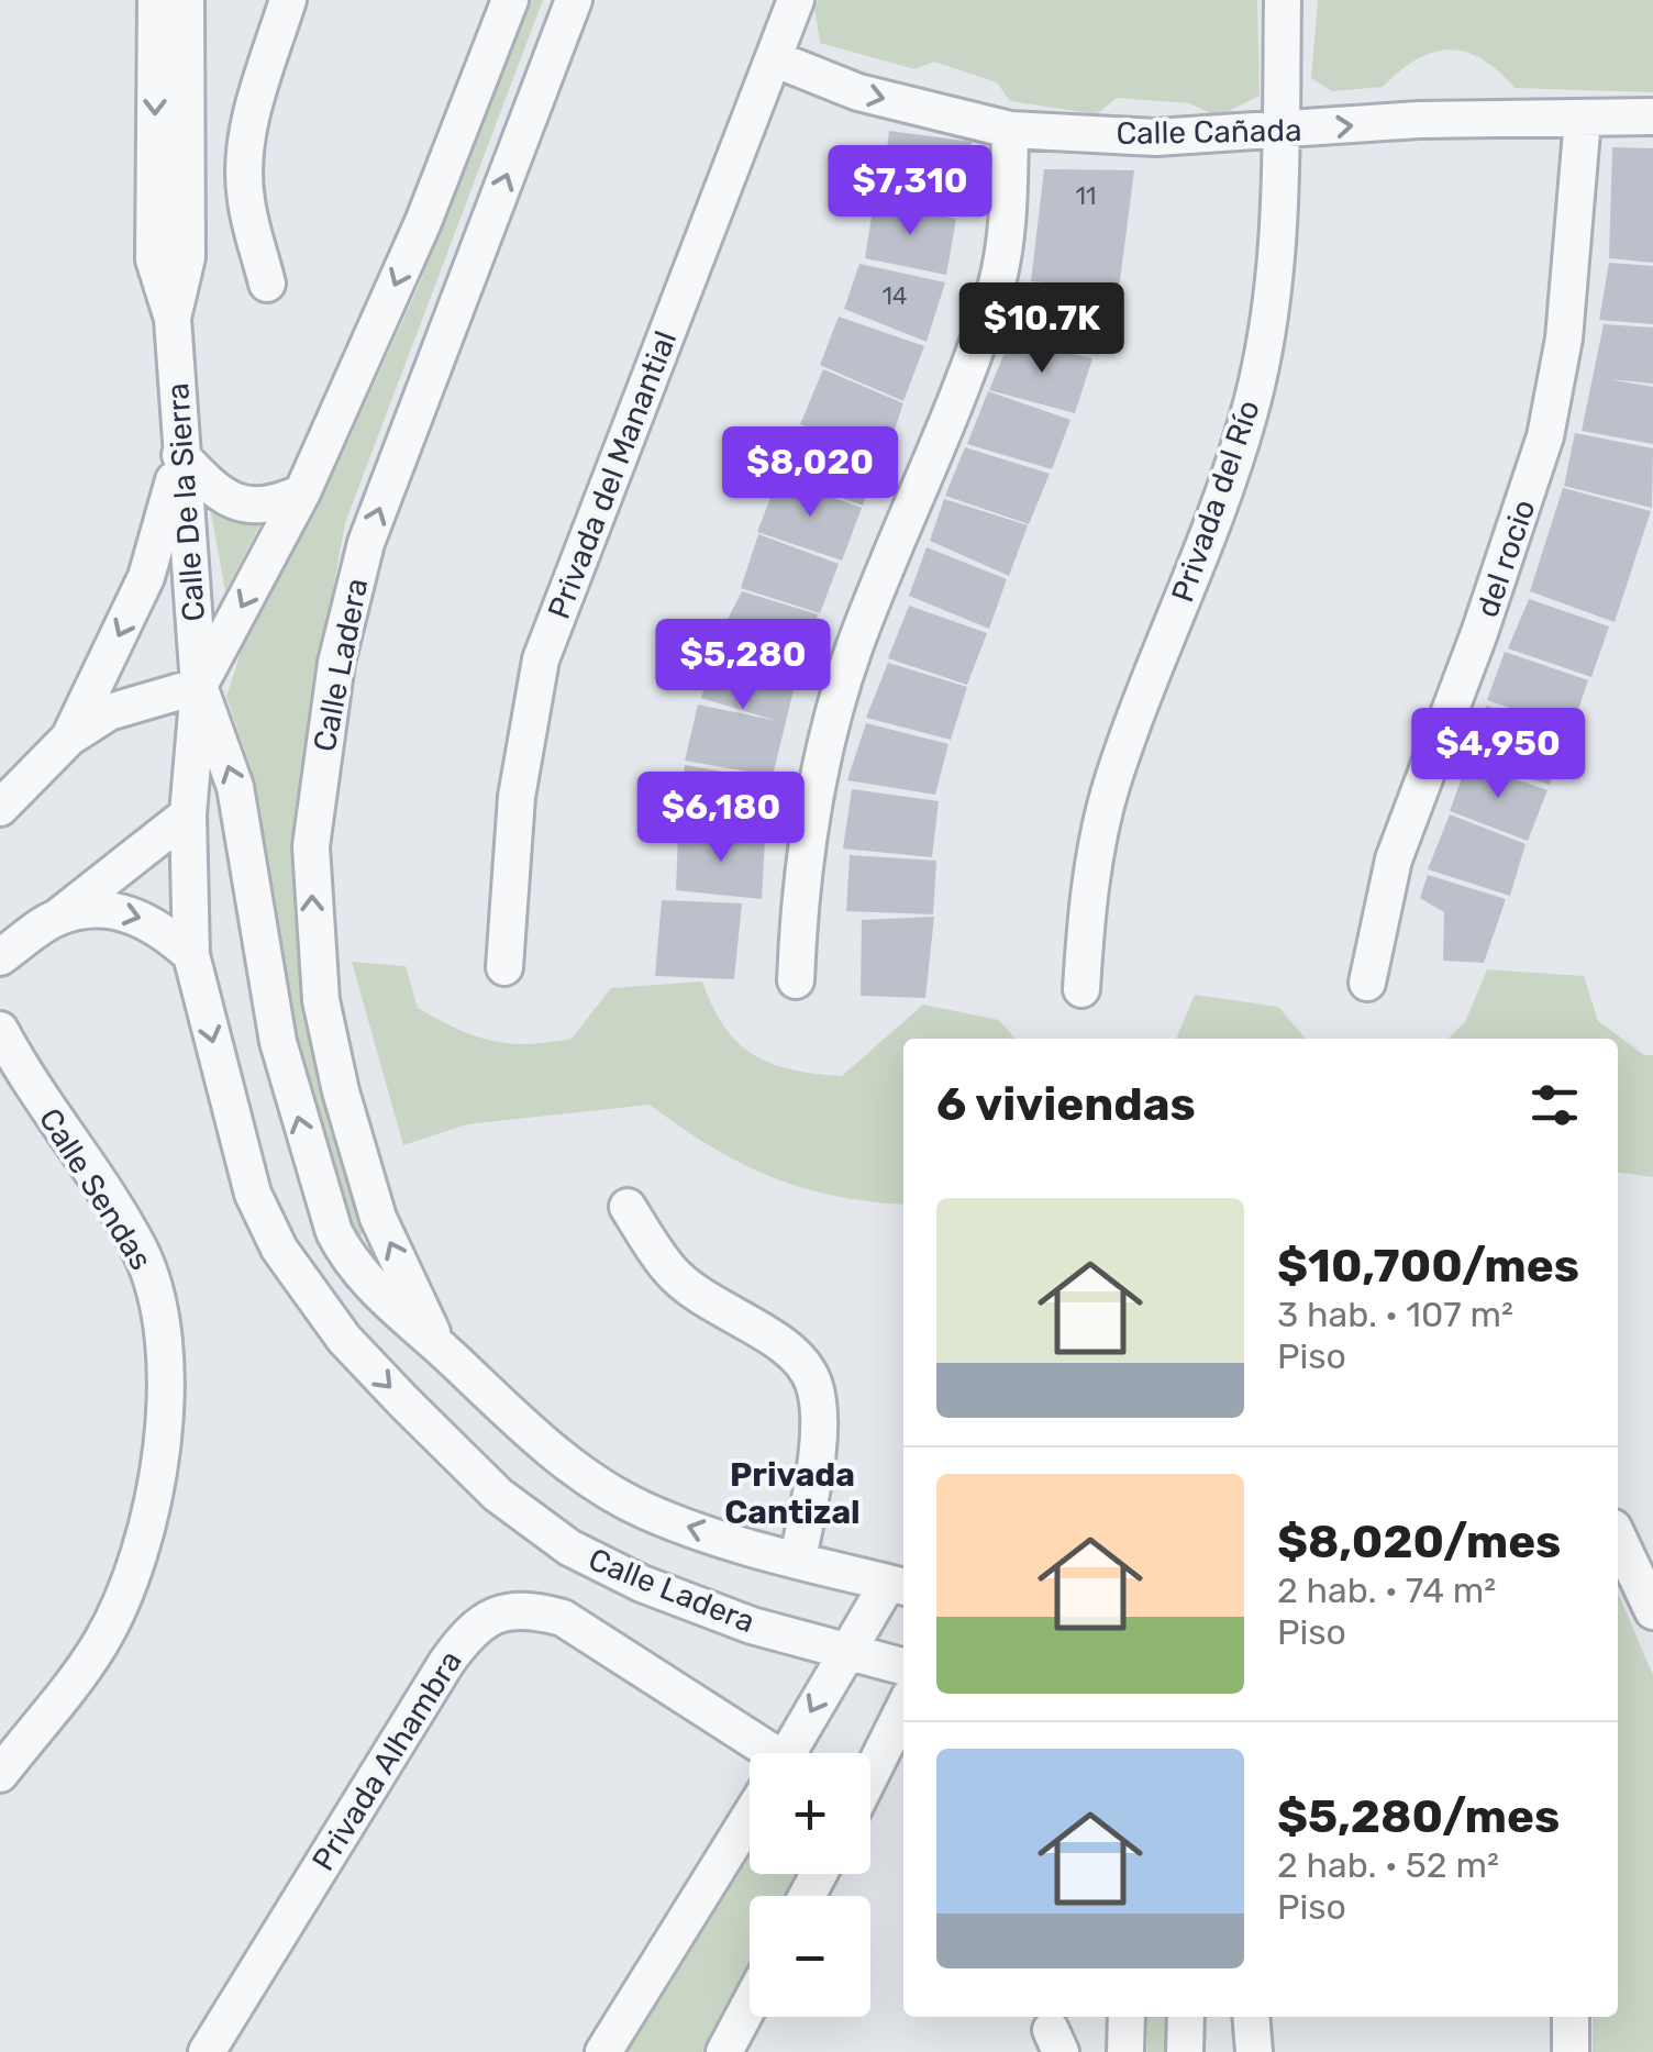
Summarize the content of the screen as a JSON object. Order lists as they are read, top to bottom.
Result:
{
  "streets": {
    "street": [
      "Calle Cañada",
      "Privada del Manantial",
      "Privada del Río",
      "Calle De la Sierra",
      "del rocio",
      "Calle Ladera",
      "Calle Sendas",
      "Privada Alhambra"
    ]
  },
  "crossings": [
    ["Calle Cañada", "Privada del Manantial"],
    ["Calle Cañada", "Privada del Río"],
    ["Calle Cañada", "del rocio"],
    ["Calle De la Sierra", "Calle Ladera"]
  ],
  "one_way": ["Calle Cañada"],
  "districts": ["Privada Cantizal"],
  "house_numbers": ["11", "14"],
  "page": {
    "price": [
      "$7,310",
      "$10.7K",
      "$8,020",
      "$5,280",
      "$4,950",
      "$6,180"
    ],
    "heading": "6 viviendas",
    "list": [
      {
        "name": "$10,700/mes",
        "note": "3 hab. · 107 m² · Piso"
      },
      {
        "name": "$8,020/mes",
        "note": "2 hab. · 74 m² · Piso"
      },
      {
        "name": "$5,280/mes",
        "note": "2 hab. · 52 m² · Piso"
      }
    ],
    "map_buttons": ["+", "−"]
  }
}
